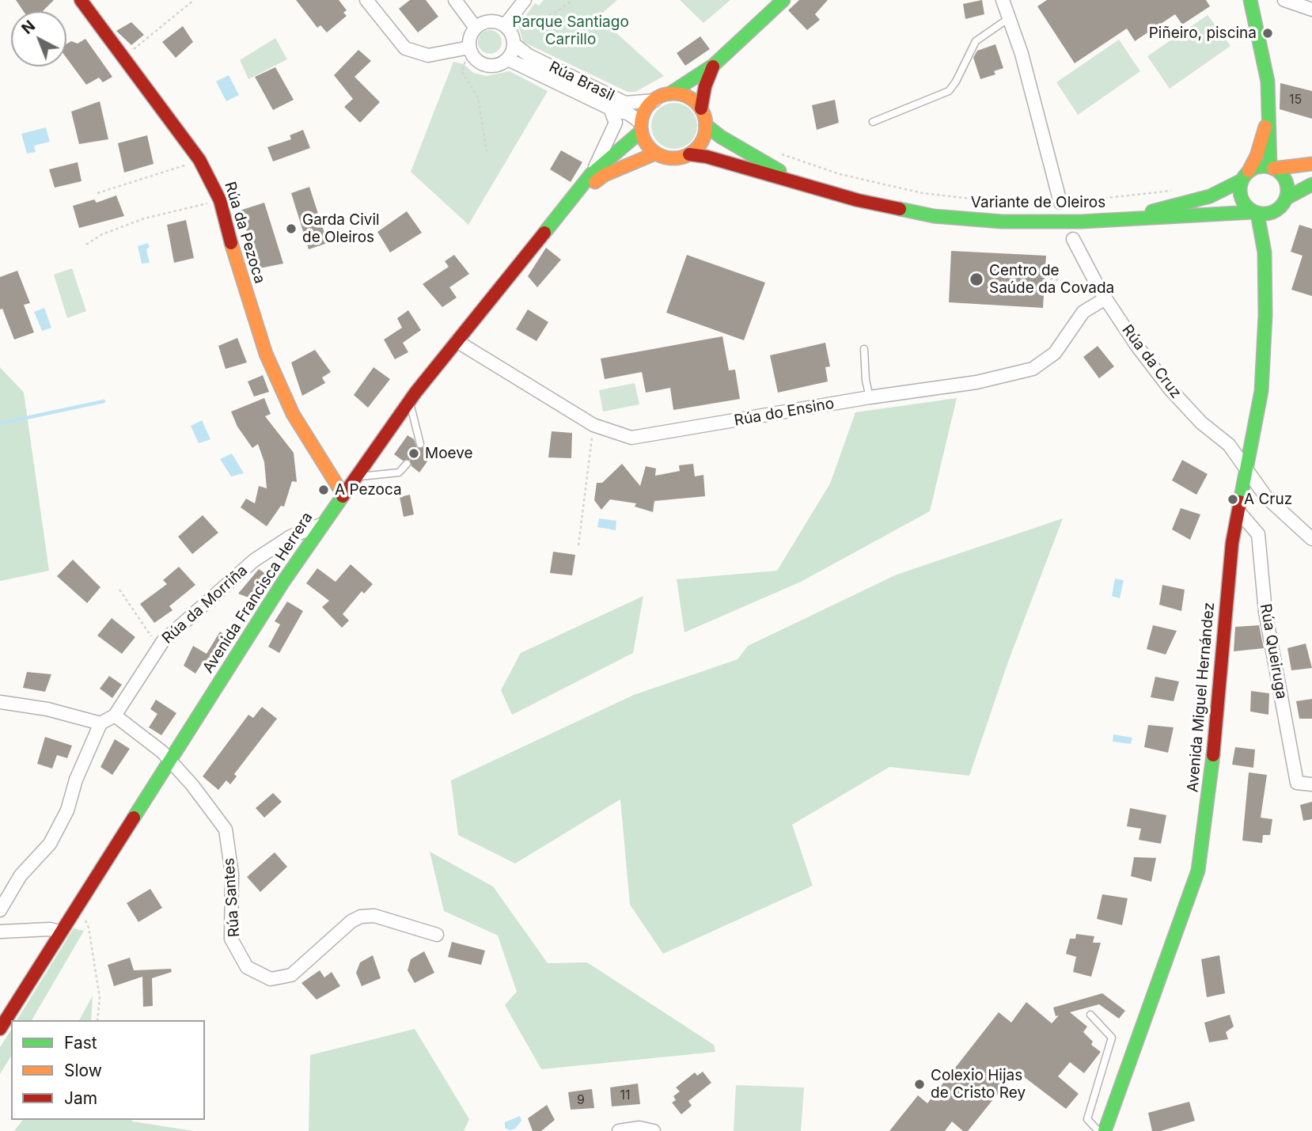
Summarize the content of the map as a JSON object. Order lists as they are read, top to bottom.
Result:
{
  "streets": {
    "street": [
      "Rúa Brasil",
      "Variante de Oleiros",
      "Rúa da Pezoca",
      "Rúa da Cruz",
      "Rúa do Ensino",
      "Avenida Francisca Herrera",
      "Rúa da Morriña",
      "Rúa Queiruga",
      "Avenida Miguel Hernández",
      "Rúa Santes"
    ]
  },
  "crossings": [
    ["Rúa Brasil", "Variante de Oleiros"],
    ["Rúa Brasil", "Avenida Francisca Herrera"],
    ["Variante de Oleiros", "Avenida Francisca Herrera"],
    ["Rúa da Pezoca", "Avenida Francisca Herrera"],
    ["Rúa da Cruz", "Rúa do Ensino"],
    ["Rúa da Cruz", "Avenida Miguel Hernández"],
    ["Rúa do Ensino", "Avenida Francisca Herrera"],
    ["Avenida Francisca Herrera", "Rúa da Morriña"],
    ["Avenida Francisca Herrera", "Rúa Santes"],
    ["Rúa Queiruga", "Avenida Miguel Hernández"]
  ],
  "parks": ["Parque Santiago Carrillo"],
  "places": [
    "Piñeiro, piscina",
    "Garda Civil de Oleiros",
    "Centro de Saúde da Covada",
    "Moeve",
    "A Pezoca",
    "A Cruz",
    "Colexio Hijas de Cristo Rey"
  ],
  "house_numbers": ["15", "11", "9"],
  "legend": ["Fast", "Slow", "Jam"],
  "north": "top left"
}
